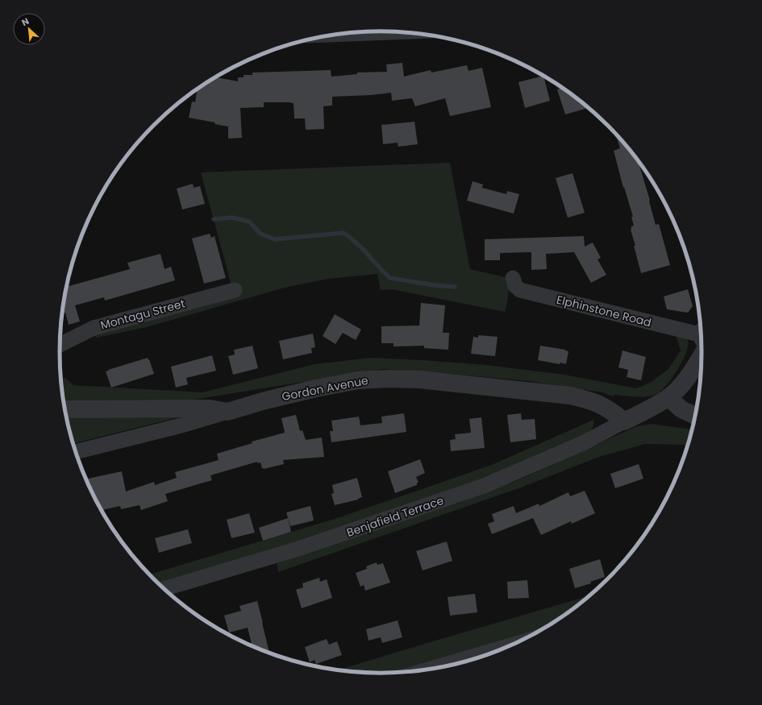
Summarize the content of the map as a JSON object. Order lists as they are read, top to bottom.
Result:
{
  "streets": {
    "street": [
      "Elphinstone Road",
      "Montagu Street",
      "Gordon Avenue",
      "Benjafield Terrace"
    ]
  },
  "crossings": [
    ["Gordon Avenue", "Benjafield Terrace"]
  ],
  "north": "top left"
}
